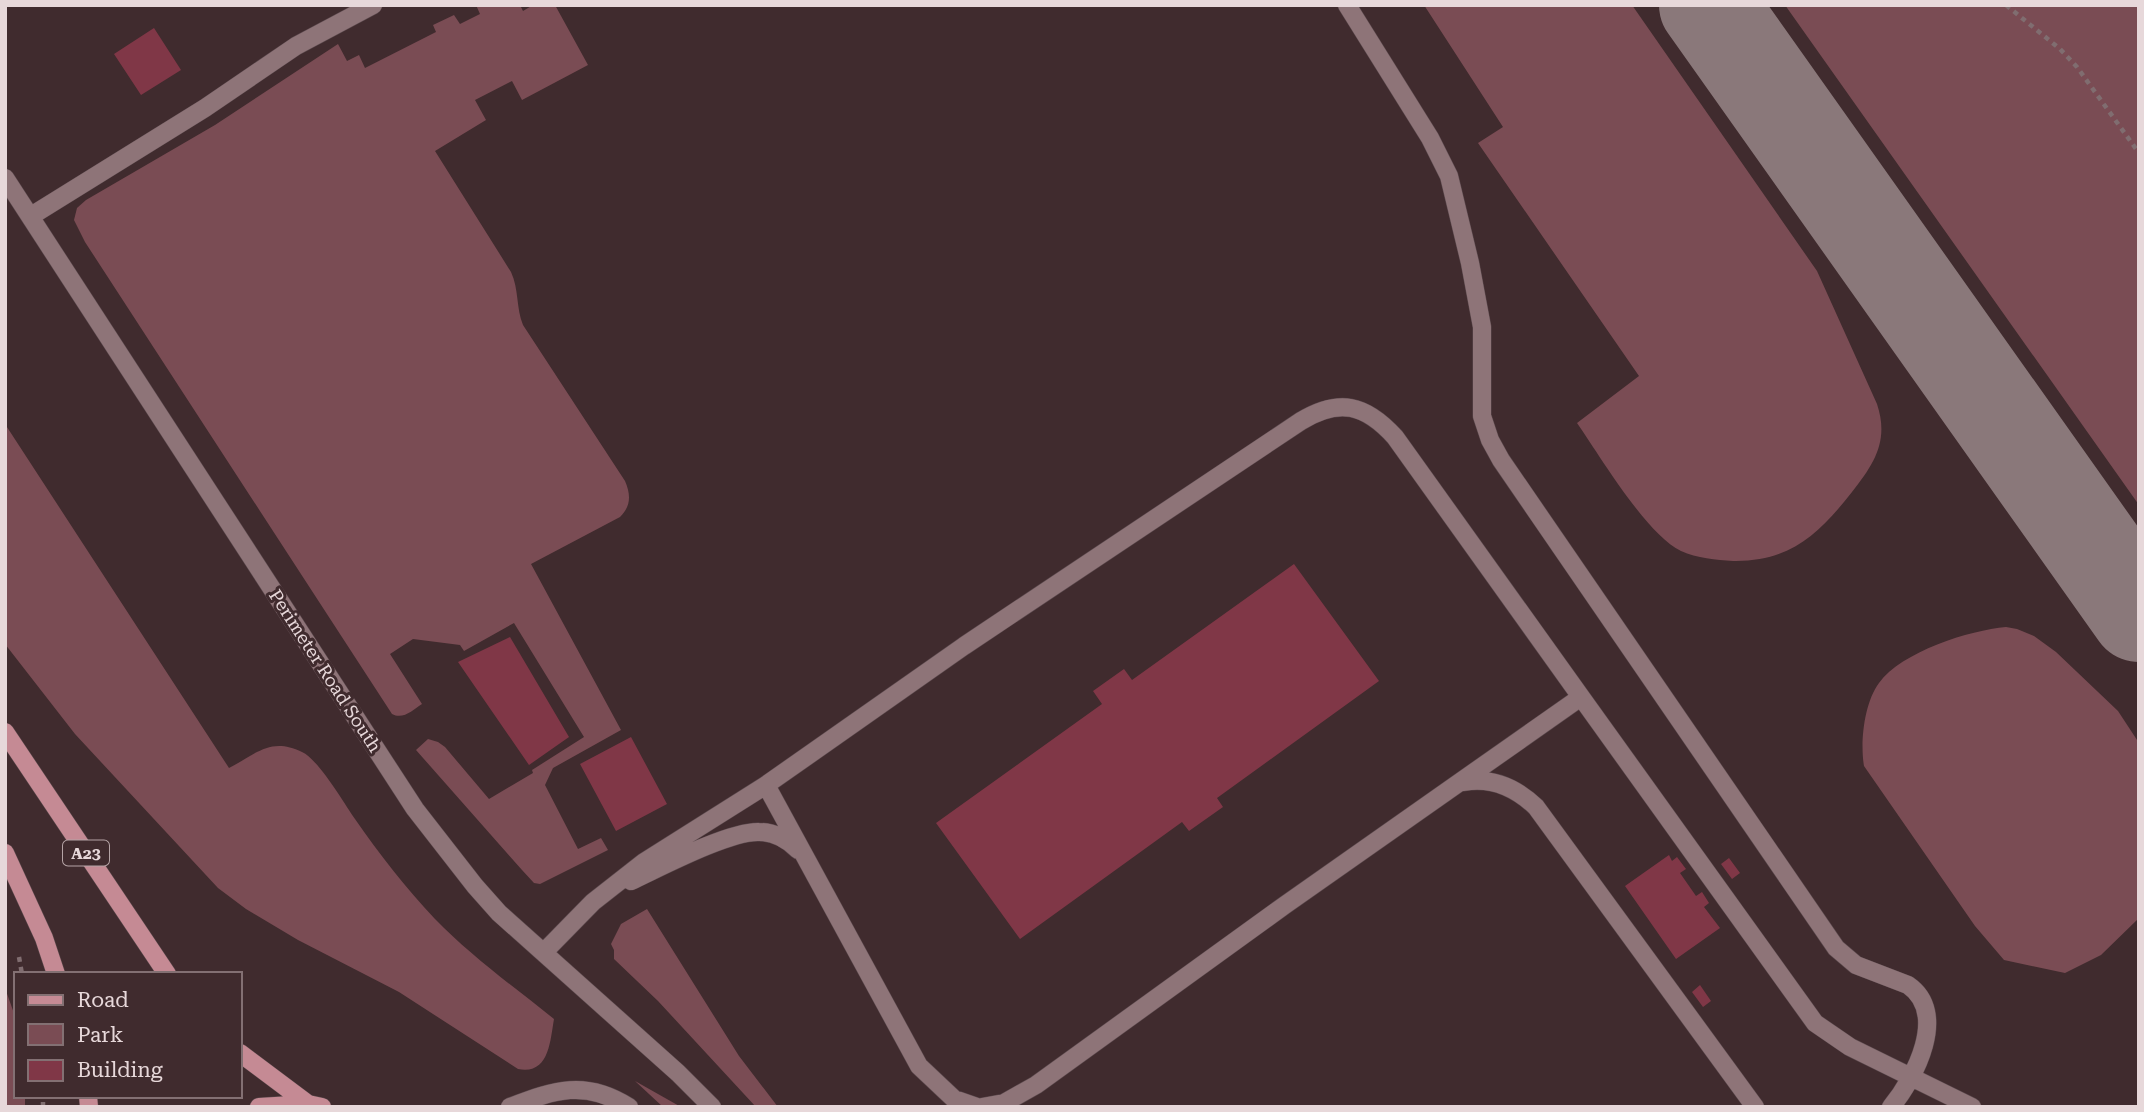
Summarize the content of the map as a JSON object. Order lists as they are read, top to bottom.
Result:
{
  "streets": {
    "main road": ["A23"],
    "street": ["Perimeter Road South"]
  },
  "legend": ["Road", "Park", "Building"]
}
